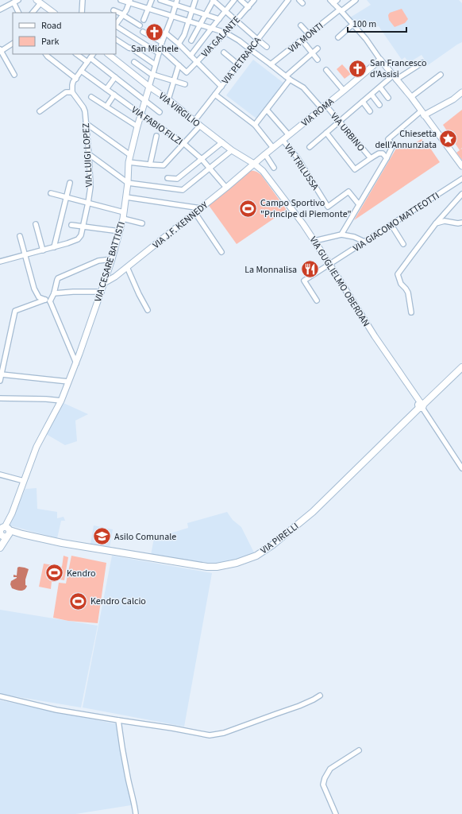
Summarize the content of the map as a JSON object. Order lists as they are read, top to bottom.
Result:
{
  "streets": {
    "main road": ["VIA PIRELLI"],
    "street": [
      "VIA GALANTE",
      "VIA MONTI",
      "VIA PETRARCA",
      "VIA VIRGILIO",
      "VIA ROMA",
      "VIA FABIO FILZI",
      "VIA URBINO",
      "VIA LUIGI LOPEZ",
      "VIA TRILUSSA",
      "VIA GIACOMO MATTEOTTI",
      "VIA J.F. KENNEDY",
      "VIA CESARE BATTISTI",
      "VIA GUGLIELMO OBERDAN"
    ]
  },
  "crossings": [
    ["VIA GALANTE", "VIA URBINO"],
    ["VIA MONTI", "VIA URBINO"],
    ["VIA PETRARCA", "VIA VIRGILIO"],
    ["VIA PETRARCA", "VIA URBINO"],
    ["VIA VIRGILIO", "VIA ROMA"],
    ["VIA VIRGILIO", "VIA J.F. KENNEDY"],
    ["VIA VIRGILIO", "VIA CESARE BATTISTI"],
    ["VIA VIRGILIO", "VIA GUGLIELMO OBERDAN"],
    ["VIA ROMA", "VIA URBINO"],
    ["VIA ROMA", "VIA TRILUSSA"],
    ["VIA ROMA", "VIA J.F. KENNEDY"],
    ["VIA ROMA", "VIA GUGLIELMO OBERDAN"],
    ["VIA FABIO FILZI", "VIA J.F. KENNEDY"],
    ["VIA FABIO FILZI", "VIA CESARE BATTISTI"],
    ["VIA URBINO", "VIA CESARE BATTISTI"],
    ["VIA GIACOMO MATTEOTTI", "VIA GUGLIELMO OBERDAN"],
    ["VIA J.F. KENNEDY", "VIA CESARE BATTISTI"],
    ["VIA J.F. KENNEDY", "VIA GUGLIELMO OBERDAN"],
    ["VIA CESARE BATTISTI", "VIA PIRELLI"],
    ["VIA GUGLIELMO OBERDAN", "VIA PIRELLI"]
  ],
  "places": {
    "church": ["San Michele", "San Francesco d'Assisi"],
    "place": ["Chiesetta dell'Annunziata"],
    "sports": ["Campo Sportivo \"Principe di Piemonte\"", "Kendro", "Kendro Calcio"],
    "restaurant": ["La Monnalisa"],
    "school or university": ["Asilo Comunale"]
  },
  "legend": ["Road", "Park"],
  "scale_bar": "100 m"
}
